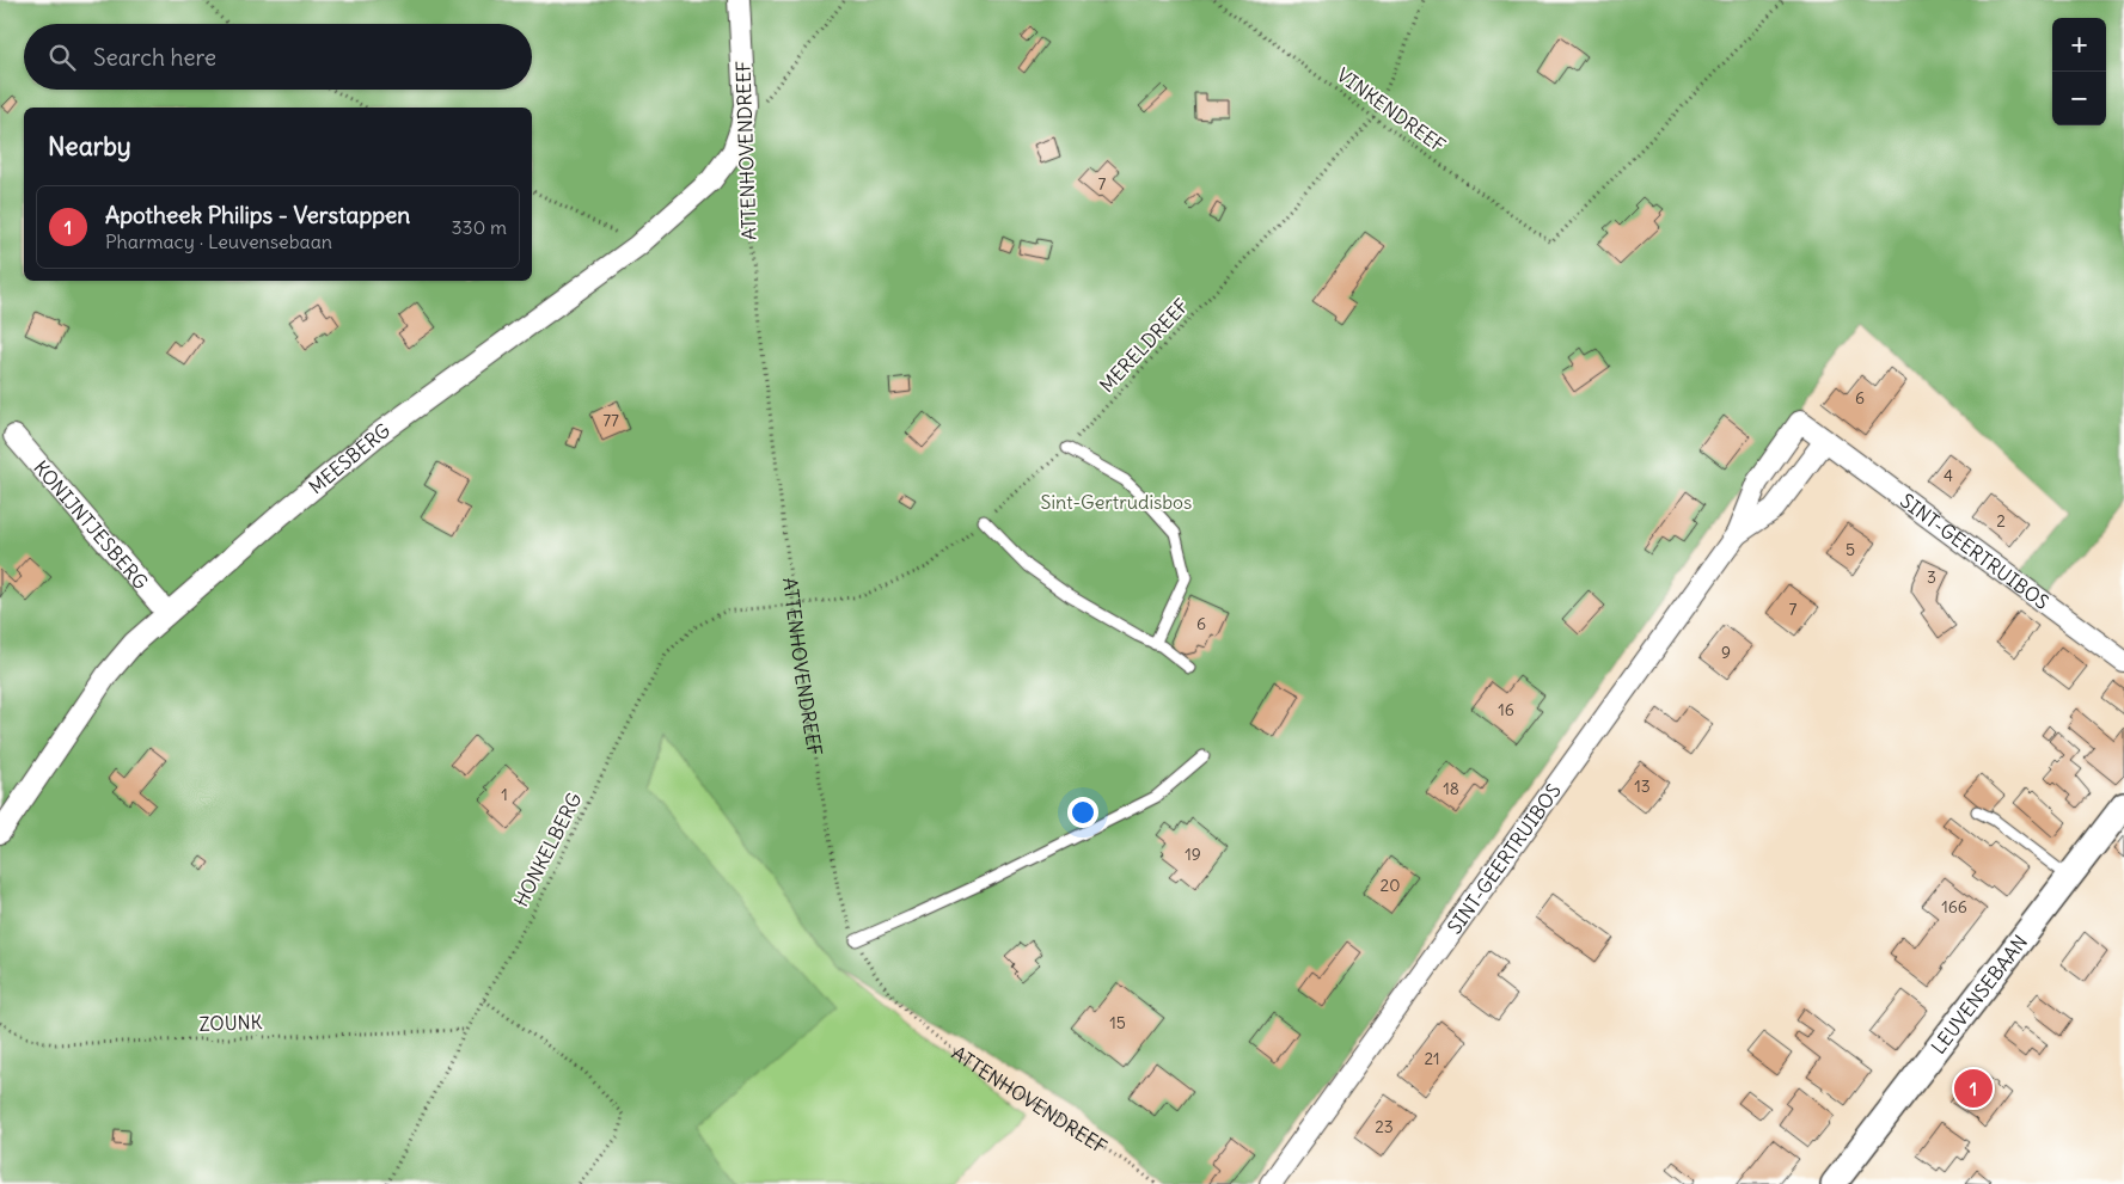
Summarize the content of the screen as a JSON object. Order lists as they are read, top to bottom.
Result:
{
  "streets": {
    "street": [
      "ATTENHOVENDREEF",
      "MEESBERG",
      "KONIJNTJESBERG",
      "SINT-GEERTRUIBOS",
      "LEUVENSEBAAN"
    ],
    "path": [
      "VINKENDREEF",
      "MERELDREEF",
      "HONKELBERG",
      "ZOUNK"
    ]
  },
  "crossings": [
    ["VINKENDREEF", "MERELDREEF"],
    ["ATTENHOVENDREEF", "MERELDREEF"],
    ["ATTENHOVENDREEF", "MEESBERG"],
    ["ATTENHOVENDREEF", "HONKELBERG"],
    ["MERELDREEF", "HONKELBERG"],
    ["MEESBERG", "KONIJNTJESBERG"],
    ["HONKELBERG", "ZOUNK"]
  ],
  "parks": ["Sint-Gertrudisbos"],
  "house_numbers": [
    "7",
    "6",
    "77",
    "4",
    "2",
    "5",
    "3",
    "7",
    "6",
    "9",
    "16",
    "13",
    "18",
    "1",
    "19",
    "20",
    "166",
    "15",
    "21",
    "23"
  ],
  "page": {
    "map_buttons": ["+", "−"],
    "search": "Search here",
    "heading": "Nearby",
    "list": [
      {
        "mark": "1",
        "name": "Apotheek Philips - Verstappen",
        "note": "Pharmacy · Leuvensebaan",
        "value": "330 m"
      }
    ],
    "pins": "1"
  }
}
